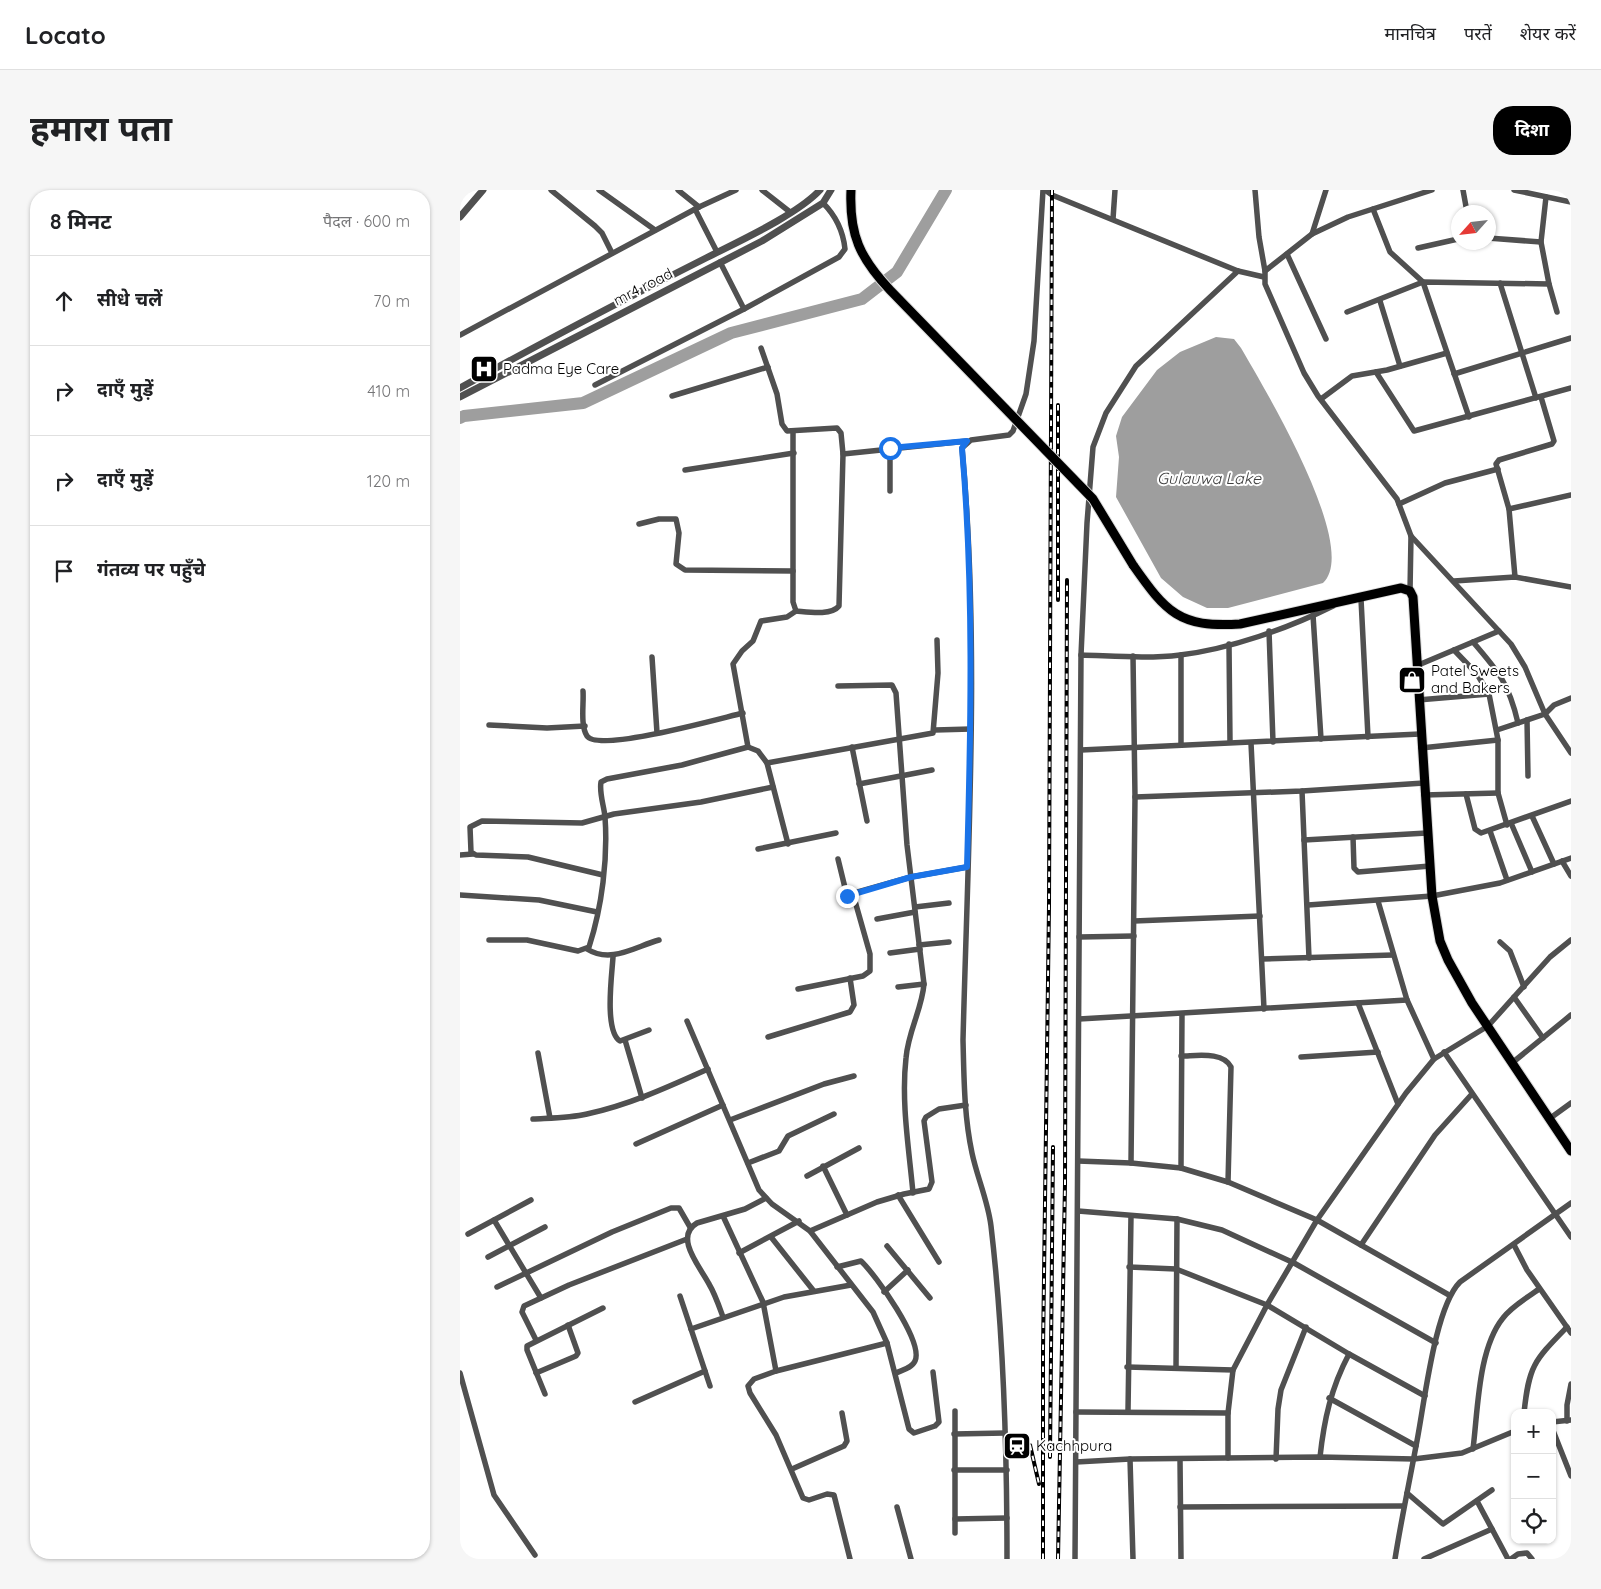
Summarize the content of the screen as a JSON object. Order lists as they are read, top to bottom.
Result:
{
  "streets": {
    "street": ["mr4 road"]
  },
  "water": ["Gulauwa Lake"],
  "places": {
    "hospital": ["Padma Eye Care"],
    "shop": ["Patel Sweets and Bakers"],
    "station": ["Kachhpura"]
  },
  "north": "bottom left",
  "page": {
    "header": "Locato",
    "nav": ["मानचित्र", "परतें", "शेयर करें"],
    "title": "हमारा पता",
    "buttons": "दिशा",
    "heading": ["8 मिनट", "पैदल · 600 m"],
    "list": [
      ["सीधे चलें", "70 m"],
      ["दाएँ मुड़ें", "410 m"],
      ["दाएँ मुड़ें", "120 m"],
      "गंतव्य पर पहुँचे"
    ],
    "map_buttons": ["+", "−"]
  }
}
